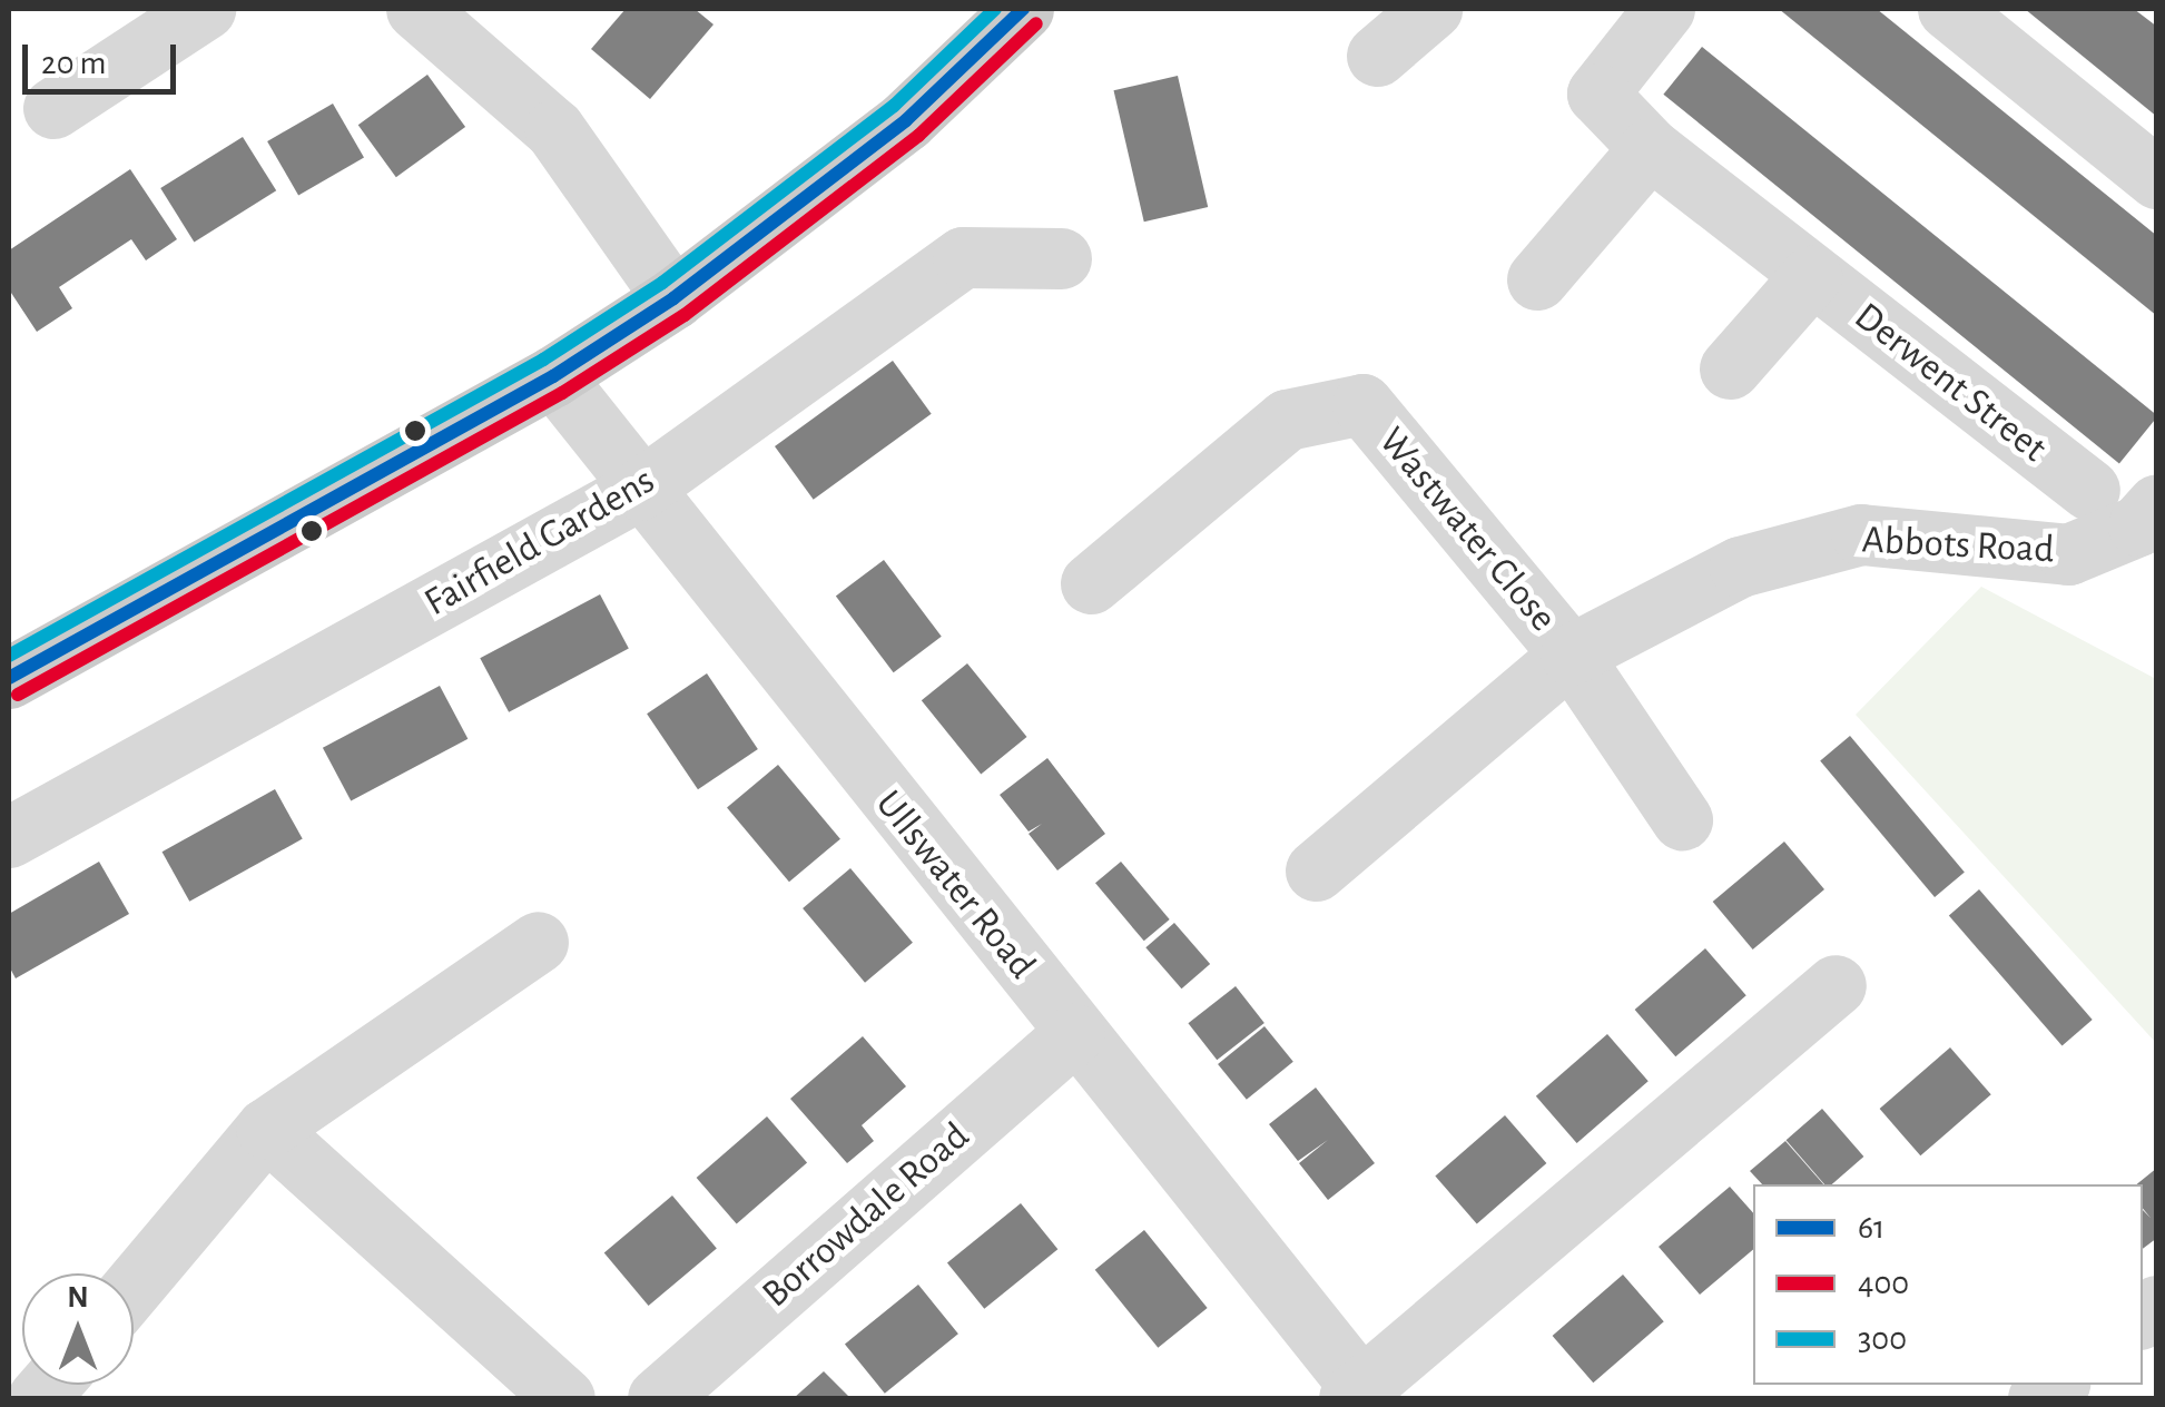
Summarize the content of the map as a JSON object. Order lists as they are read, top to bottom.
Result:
{
  "streets": {
    "street": [
      "Derwent Street",
      "Wastwater Close",
      "Fairfield Gardens",
      "Abbots Road",
      "Ullswater Road",
      "Borrowdale Road"
    ]
  },
  "crossings": [
    ["Wastwater Close", "Abbots Road"],
    ["Fairfield Gardens", "Ullswater Road"],
    ["Ullswater Road", "Borrowdale Road"]
  ],
  "lines": ["transit line 61", "transit line 300", "transit line 400"],
  "legend": ["61", "400", "300"],
  "scale_bar": "20 m",
  "north": "top"
}
